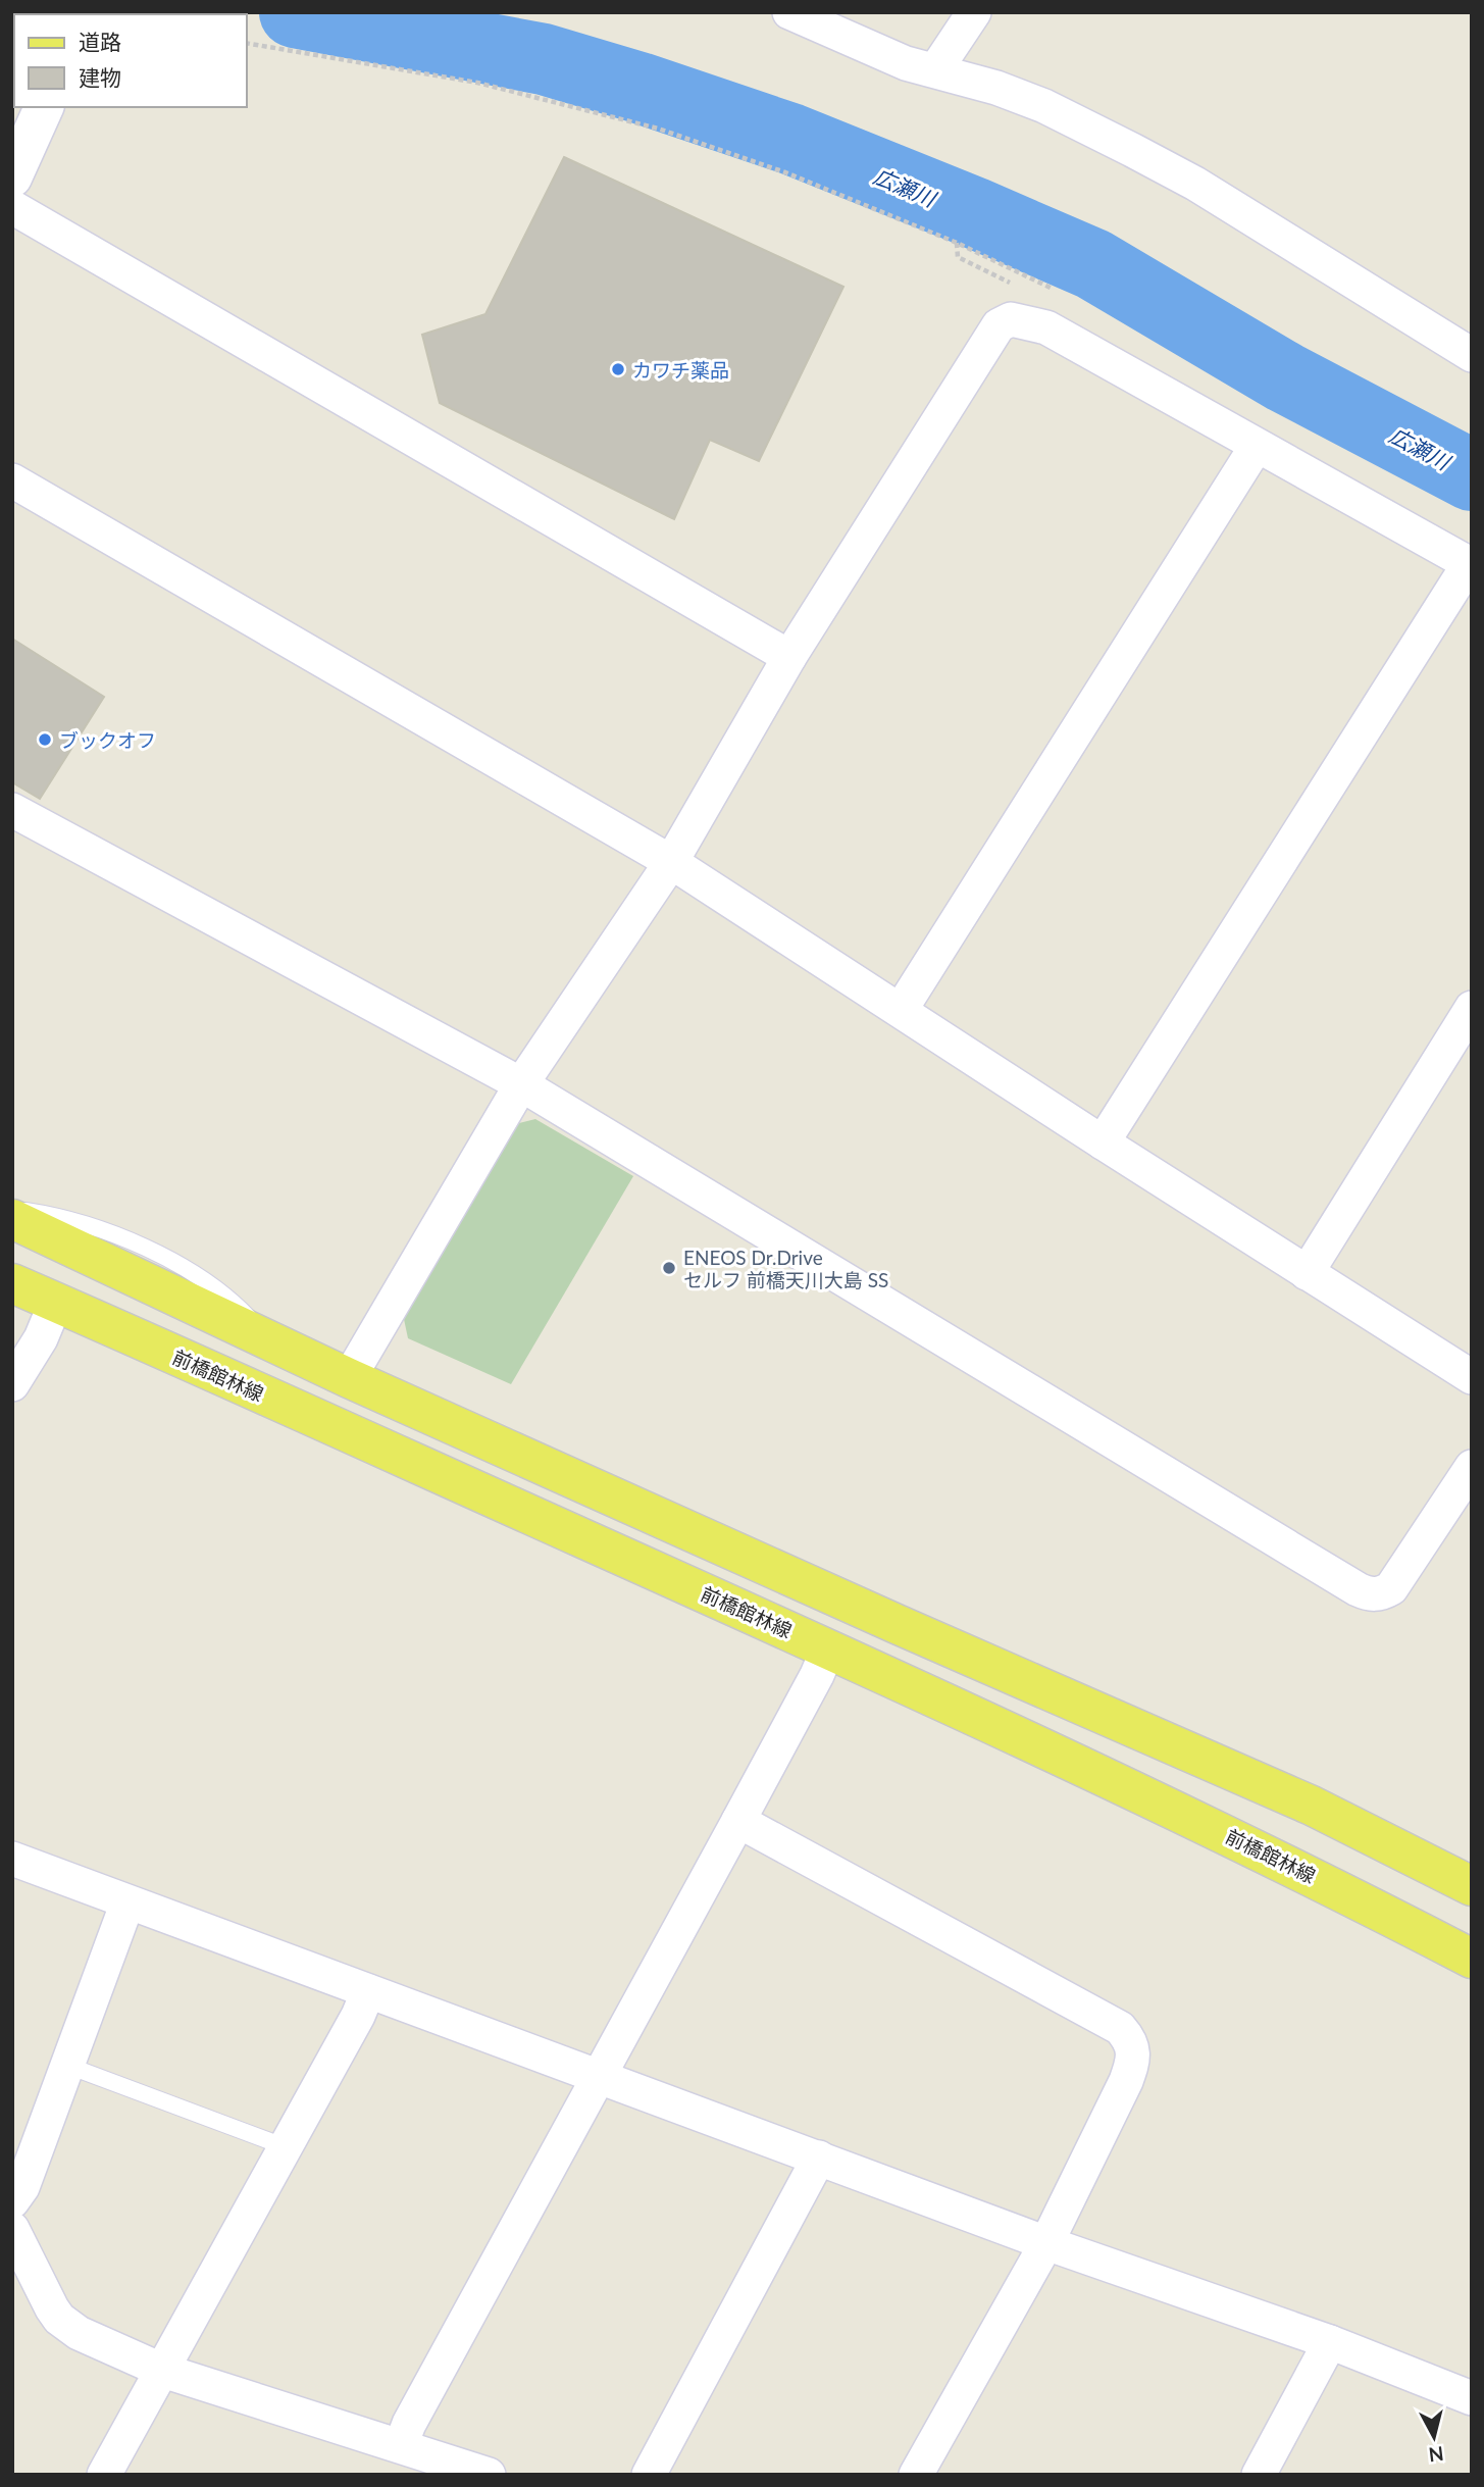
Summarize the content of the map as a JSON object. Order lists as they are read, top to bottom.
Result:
{
  "streets": {
    "main road": ["前橋館林線"]
  },
  "water": ["広瀬川"],
  "places": ["カワチ薬品", "ブックオフ", "ENEOS Dr.Drive セルフ 前橋天川大島 SS"],
  "legend": ["道路", "建物"],
  "north": "bottom"
}
